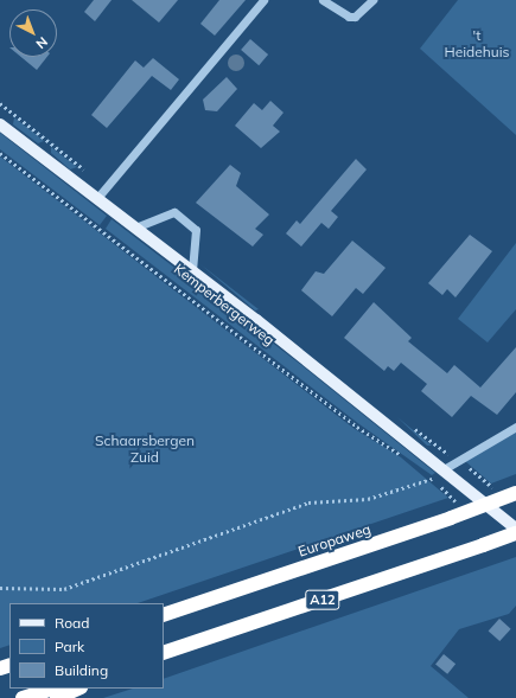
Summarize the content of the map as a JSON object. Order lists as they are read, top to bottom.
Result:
{
  "streets": {
    "highway": ["Europaweg", "A12"],
    "main road": ["Kemperbergerweg"]
  },
  "parks": ["'t Heidehuis", "Schaarsbergen Zuid"],
  "legend": ["Road", "Park", "Building"],
  "north": "bottom right"
}
